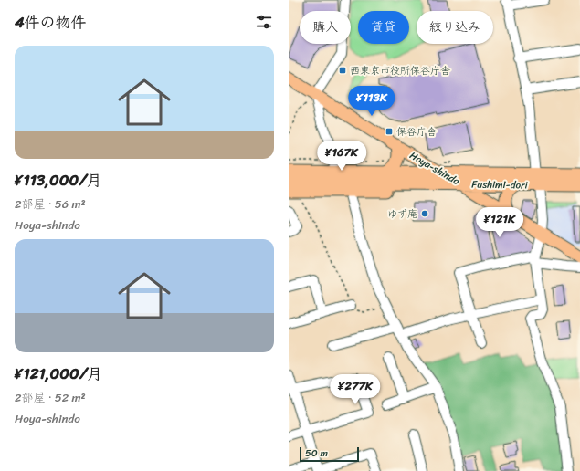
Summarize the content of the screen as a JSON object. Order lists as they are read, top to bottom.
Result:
{
  "streets": {
    "main road": ["Hoya-shindo", "Fushimi-dori"]
  },
  "crossings": [
    ["Hoya-shindo", "Fushimi-dori"]
  ],
  "places": {
    "transit": ["西東京市役所保谷庁舎", "保谷庁舎"],
    "other": ["ゆず庵"]
  },
  "scale_bar": "50 m",
  "page": {
    "heading": "4件の物件",
    "chip": ["購入", "賃貸", "絞り込み"],
    "list": [
      {
        "name": "¥113,000/月",
        "note": "2部屋 · 56 m² · Hoya-shindo"
      },
      {
        "name": "¥121,000/月",
        "note": "2部屋 · 52 m² · Hoya-shindo"
      }
    ],
    "price": [
      "¥113K",
      "¥167K",
      "¥121K",
      "¥277K"
    ],
    "scale": "50 m"
  }
}
